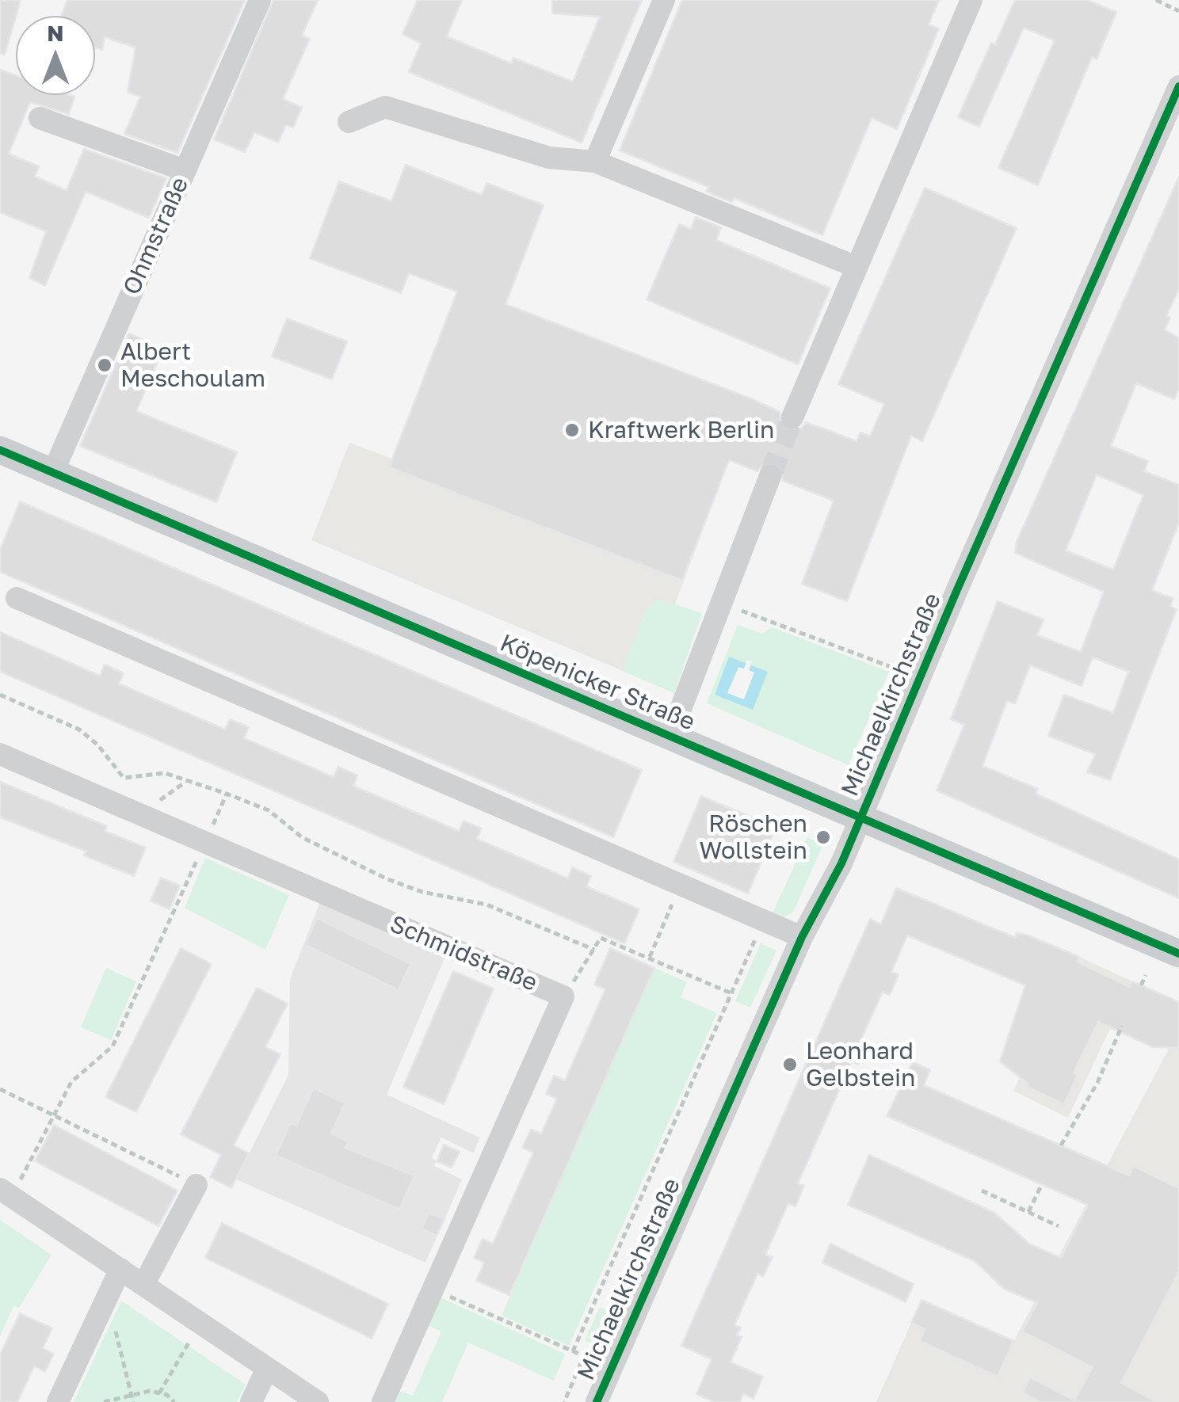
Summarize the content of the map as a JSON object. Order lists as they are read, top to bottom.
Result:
{
  "streets": {
    "main road": ["Köpenicker Straße"],
    "street": ["Ohmstraße", "Michaelkirchstraße", "Schmidstraße"]
  },
  "crossings": [
    ["Ohmstraße", "Köpenicker Straße"],
    ["Köpenicker Straße", "Michaelkirchstraße"]
  ],
  "places": [
    "Albert Meschoulam",
    "Kraftwerk Berlin",
    "Röschen Wollstein",
    "Leonhard Gelbstein"
  ],
  "north": "top"
}
